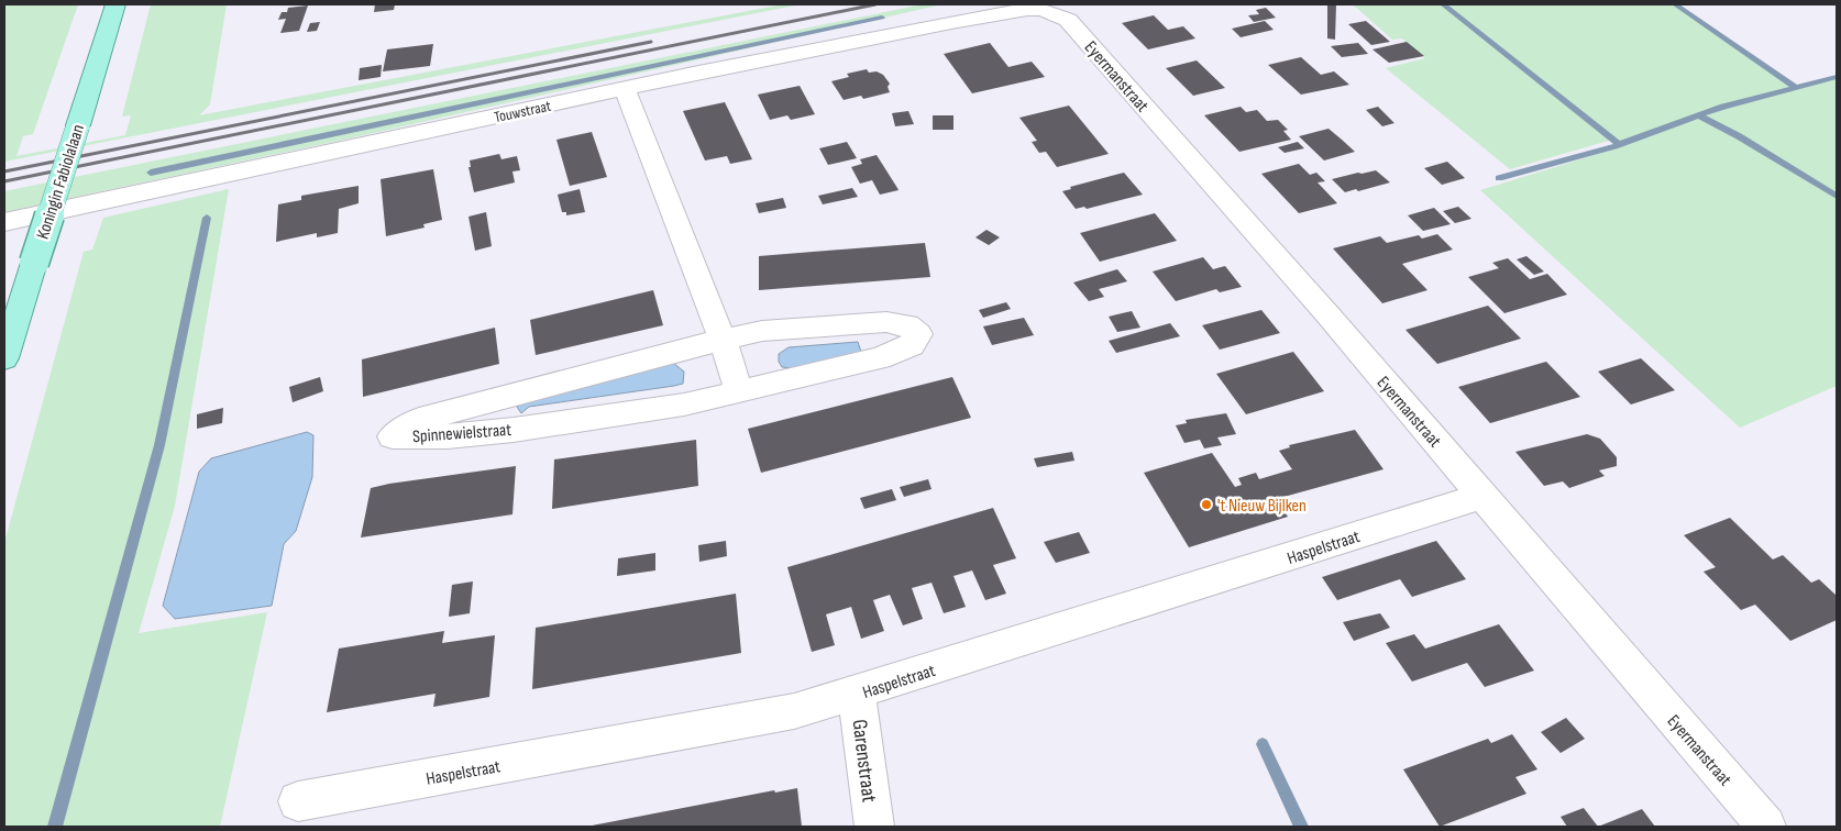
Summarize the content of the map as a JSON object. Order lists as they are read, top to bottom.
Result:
{
  "streets": {
    "main road": ["Koningin Fabiolalaan"],
    "street": [
      "Eyermanstraat",
      "Touwstraat",
      "Spinnewielstraat",
      "Haspelstraat",
      "Garenstraat"
    ]
  },
  "crossings": [
    ["Eyermanstraat", "Touwstraat"],
    ["Eyermanstraat", "Haspelstraat"],
    ["Haspelstraat", "Garenstraat"]
  ],
  "places": ["'t Nieuw Bijlken"]
}
